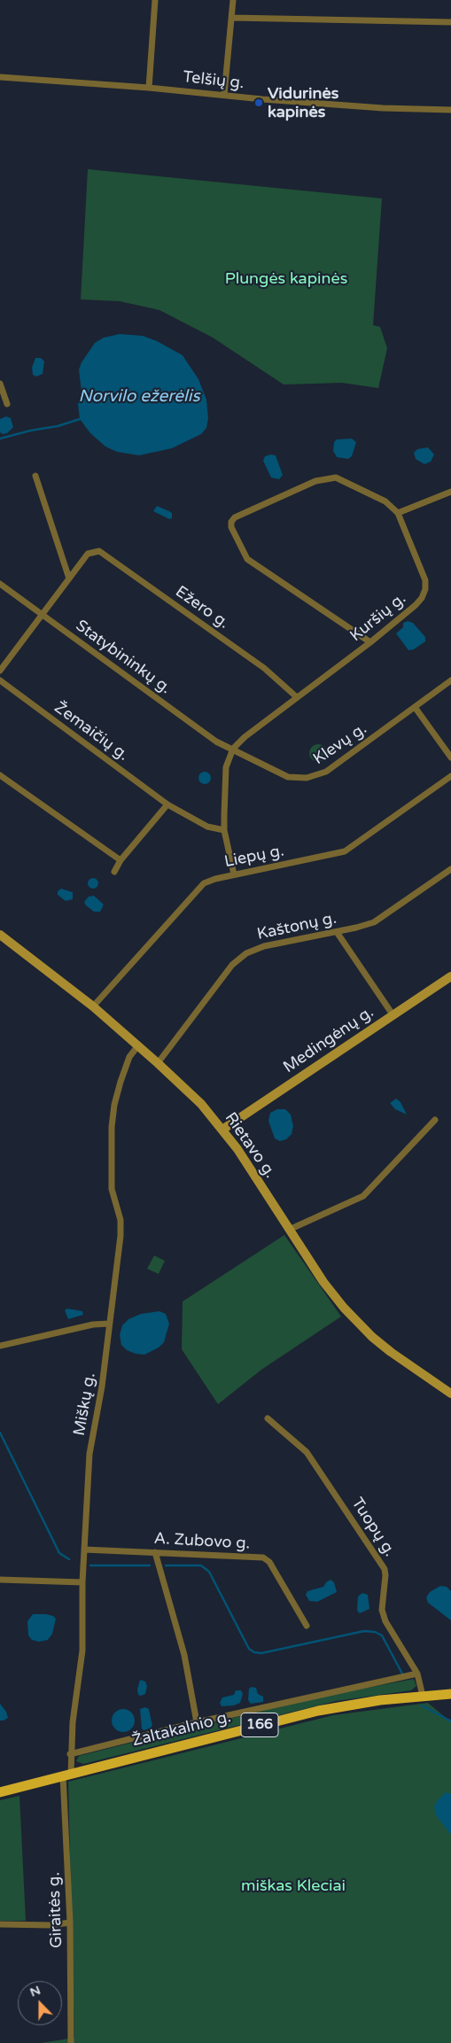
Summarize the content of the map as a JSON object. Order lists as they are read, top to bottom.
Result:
{
  "streets": {
    "main road": [
      "Medingėnų g.",
      "Rietavo g.",
      "166",
      "Žaltakalnio g."
    ],
    "street": [
      "Telšių g.",
      "Ežero g.",
      "Kuršių g.",
      "Statybininkų g.",
      "Žemaičių g.",
      "Klevų g.",
      "Liepų g.",
      "Kaštonų g.",
      "Miškų g.",
      "Tuopų g.",
      "A. Zubovo g.",
      "Giraitės g."
    ]
  },
  "crossings": [
    ["Ežero g.", "Kuršių g."],
    ["Kuršių g.", "Statybininkų g."],
    ["Kuršių g.", "Klevų g."],
    ["Statybininkų g.", "Klevų g."],
    ["Liepų g.", "Rietavo g."],
    ["Kaštonų g.", "Rietavo g."],
    ["Medingėnų g.", "Rietavo g."],
    ["Rietavo g.", "Miškų g."],
    ["Miškų g.", "A. Zubovo g."],
    ["Miškų g.", "Žaltakalnio g."],
    ["Miškų g.", "Giraitės g."],
    ["Tuopų g.", "Žaltakalnio g."],
    ["Žaltakalnio g.", "Giraitės g."]
  ],
  "water": ["Norvilo ežerėlis"],
  "parks": ["Plungės kapinės", "miškas Kleciai"],
  "places": ["Vidurinės kapinės"],
  "north": "top"
}
